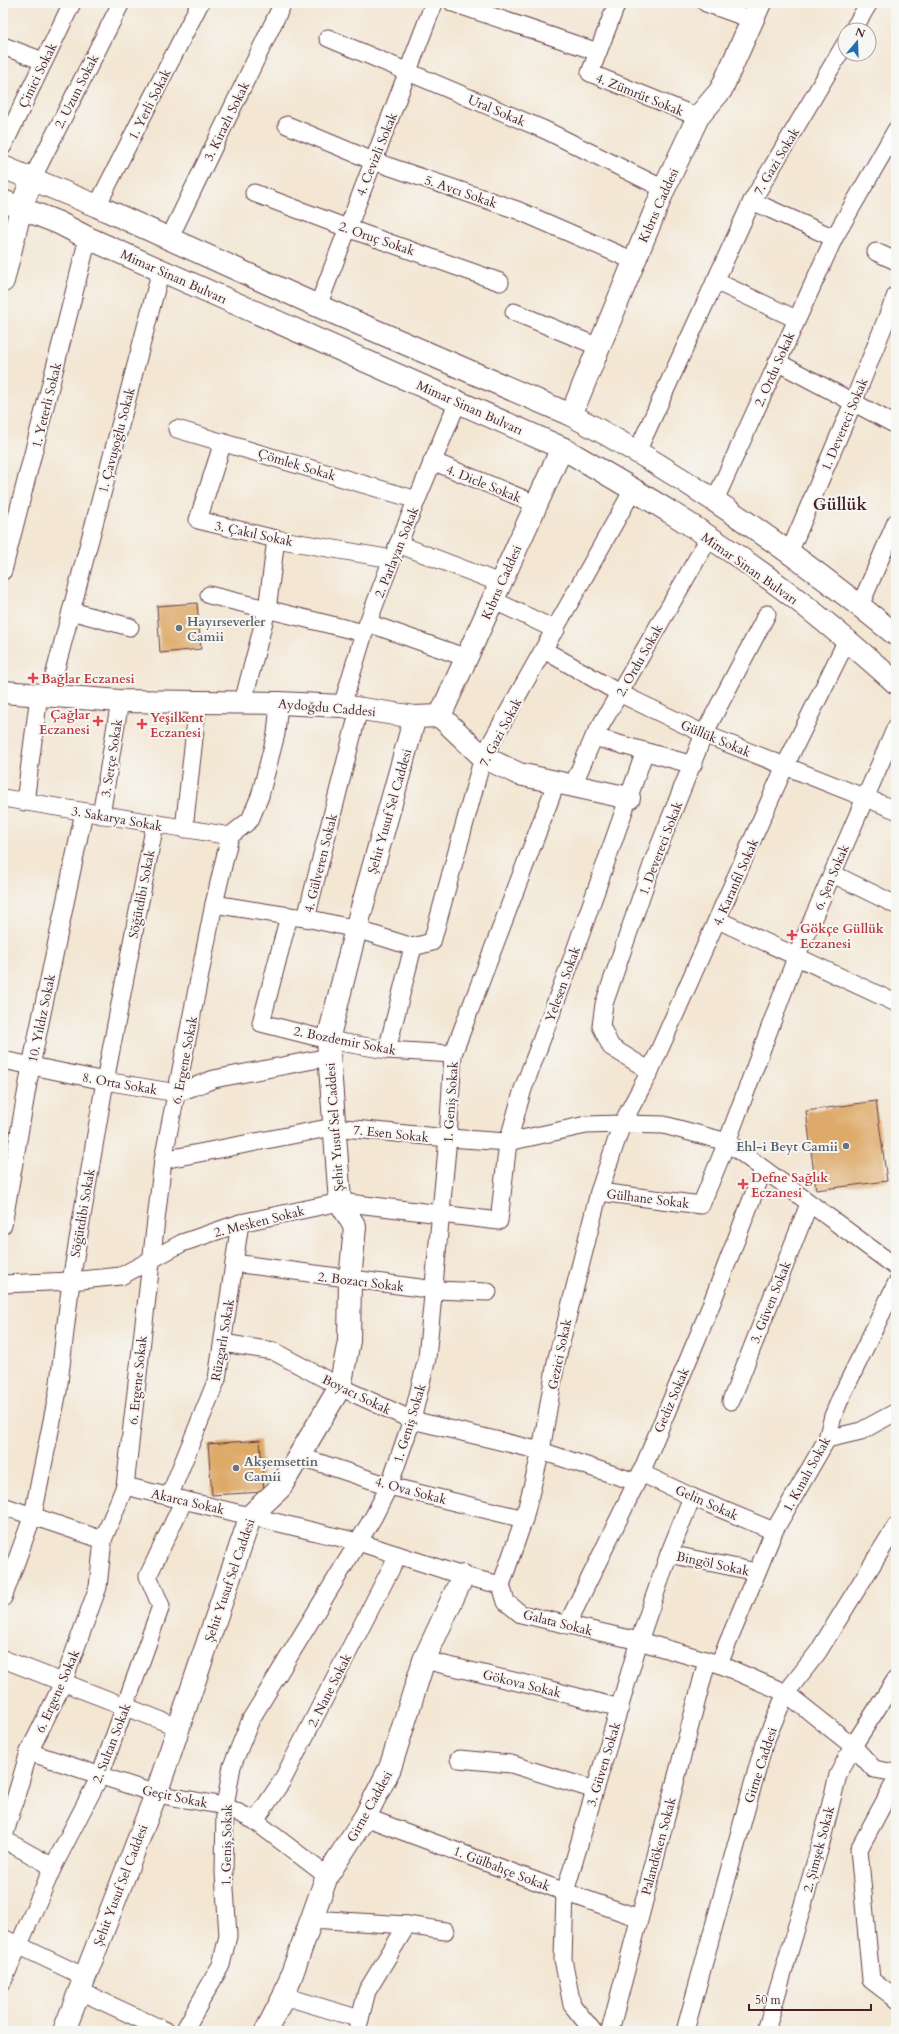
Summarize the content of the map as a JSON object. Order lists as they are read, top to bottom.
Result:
{
  "streets": {
    "main road": [
      "Kıbrıs Caddesi",
      "Mimar Sinan Bulvarı",
      "Aydoğdu Caddesi",
      "Şehit Yusuf Sel Caddesi",
      "Girne Caddesi"
    ],
    "street": [
      "Çinici Sokak",
      "2. Uzun Sokak",
      "4. Zümrüt Sokak",
      "1. Yerli Sokak",
      "Ural Sokak",
      "3. Kirazlı Sokak",
      "4. Cevizli Sokak",
      "7. Gazi Sokak",
      "5. Avcı Sokak",
      "2. Oruç Sokak",
      "2. Ordu Sokak",
      "1. Yeterli Sokak",
      "1. Devereci Sokak",
      "1. Çavuşoğlu Sokak",
      "Çömlek Sokak",
      "4. Dicle Sokak",
      "3. Çakıl Sokak",
      "2. Parlayan Sokak",
      "Güllük Sokak",
      "3. Serçe Sokak",
      "3. Sakarya Sokak",
      "4. Gülveren Sokak",
      "6. Şen Sokak",
      "4. Karanfil Sokak",
      "Söğütdibi Sokak",
      "Yelesen Sokak",
      "10. Yıldız Sokak",
      "2. Bozdemir Sokak",
      "6. Ergene Sokak",
      "8. Orta Sokak",
      "1. Geniş Sokak",
      "7. Esen Sokak",
      "Gülhane Sokak",
      "2. Mesken Sokak",
      "2. Bozacı Sokak",
      "3. Güven Sokak",
      "Rüzgarlı Sokak",
      "Gezici Sokak",
      "Boyacı Sokak",
      "Gediz Sokak",
      "1. Kınalı Sokak",
      "4. Ova Sokak",
      "Akarca Sokak",
      "Gelin Sokak",
      "Bingöl Sokak",
      "Galata Sokak",
      "Gökova Sokak",
      "2. Nane Sokak",
      "2. Sultan Sokak",
      "Geçit Sokak",
      "Palandöken Sokak",
      "2. Şimşek Sokak",
      "1. Gülbahçe Sokak"
    ]
  },
  "crossings": [
    ["4. Zümrüt Sokak", "Kıbrıs Caddesi"],
    ["Ural Sokak", "4. Cevizli Sokak"],
    ["Ural Sokak", "Kıbrıs Caddesi"],
    ["4. Cevizli Sokak", "5. Avcı Sokak"],
    ["4. Cevizli Sokak", "2. Oruç Sokak"],
    ["7. Gazi Sokak", "Mimar Sinan Bulvarı"],
    ["7. Gazi Sokak", "Güllük Sokak"],
    ["5. Avcı Sokak", "Kıbrıs Caddesi"],
    ["Kıbrıs Caddesi", "Mimar Sinan Bulvarı"],
    ["Kıbrıs Caddesi", "4. Dicle Sokak"],
    ["Kıbrıs Caddesi", "Aydoğdu Caddesi"],
    ["Mimar Sinan Bulvarı", "2. Ordu Sokak"],
    ["Mimar Sinan Bulvarı", "1. Yeterli Sokak"],
    ["Mimar Sinan Bulvarı", "1. Çavuşoğlu Sokak"],
    ["Mimar Sinan Bulvarı", "2. Parlayan Sokak"],
    ["Mimar Sinan Bulvarı", "4. Karanfil Sokak"],
    ["2. Ordu Sokak", "Güllük Sokak"],
    ["2. Ordu Sokak", "1. Geniş Sokak"],
    ["1. Devereci Sokak", "Güllük Sokak"],
    ["1. Devereci Sokak", "4. Karanfil Sokak"],
    ["1. Çavuşoğlu Sokak", "Aydoğdu Caddesi"],
    ["1. Çavuşoğlu Sokak", "3. Sakarya Sokak"],
    ["Çömlek Sokak", "3. Çakıl Sokak"],
    ["Çömlek Sokak", "2. Parlayan Sokak"],
    ["4. Dicle Sokak", "2. Parlayan Sokak"],
    ["3. Çakıl Sokak", "2. Parlayan Sokak"],
    ["2. Parlayan Sokak", "Aydoğdu Caddesi"],
    ["2. Parlayan Sokak", "4. Gülveren Sokak"],
    ["Aydoğdu Caddesi", "3. Serçe Sokak"],
    ["Aydoğdu Caddesi", "Şehit Yusuf Sel Caddesi"],
    ["Aydoğdu Caddesi", "4. Gülveren Sokak"],
    ["Güllük Sokak", "6. Şen Sokak"],
    ["Güllük Sokak", "4. Karanfil Sokak"],
    ["3. Serçe Sokak", "3. Sakarya Sokak"],
    ["Şehit Yusuf Sel Caddesi", "2. Bozdemir Sokak"],
    ["Şehit Yusuf Sel Caddesi", "8. Orta Sokak"],
    ["Şehit Yusuf Sel Caddesi", "7. Esen Sokak"],
    ["Şehit Yusuf Sel Caddesi", "2. Mesken Sokak"],
    ["Şehit Yusuf Sel Caddesi", "2. Bozacı Sokak"],
    ["Şehit Yusuf Sel Caddesi", "Boyacı Sokak"],
    ["Şehit Yusuf Sel Caddesi", "4. Ova Sokak"],
    ["Şehit Yusuf Sel Caddesi", "Akarca Sokak"],
    ["Şehit Yusuf Sel Caddesi", "Geçit Sokak"],
    ["3. Sakarya Sokak", "Söğütdibi Sokak"],
    ["3. Sakarya Sokak", "10. Yıldız Sokak"],
    ["3. Sakarya Sokak", "6. Ergene Sokak"],
    ["4. Gülveren Sokak", "2. Bozdemir Sokak"],
    ["6. Şen Sokak", "7. Esen Sokak"],
    ["6. Şen Sokak", "Gülhane Sokak"],
    ["4. Karanfil Sokak", "7. Esen Sokak"],
    ["4. Karanfil Sokak", "Gezici Sokak"],
    ["Söğütdibi Sokak", "8. Orta Sokak"],
    ["Söğütdibi Sokak", "2. Mesken Sokak"],
    ["Yelesen Sokak", "7. Esen Sokak"],
    ["Yelesen Sokak", "2. Mesken Sokak"],
    ["10. Yıldız Sokak", "8. Orta Sokak"],
    ["2. Bozdemir Sokak", "8. Orta Sokak"],
    ["2. Bozdemir Sokak", "1. Geniş Sokak"],
    ["6. Ergene Sokak", "8. Orta Sokak"],
    ["6. Ergene Sokak", "7. Esen Sokak"],
    ["6. Ergene Sokak", "2. Mesken Sokak"],
    ["6. Ergene Sokak", "Akarca Sokak"],
    ["6. Ergene Sokak", "Geçit Sokak"],
    ["1. Geniş Sokak", "7. Esen Sokak"],
    ["1. Geniş Sokak", "2. Mesken Sokak"],
    ["1. Geniş Sokak", "2. Bozacı Sokak"],
    ["1. Geniş Sokak", "Boyacı Sokak"],
    ["1. Geniş Sokak", "4. Ova Sokak"],
    ["1. Geniş Sokak", "Geçit Sokak"],
    ["7. Esen Sokak", "Gülhane Sokak"],
    ["7. Esen Sokak", "Gezici Sokak"],
    ["Gülhane Sokak", "Gezici Sokak"],
    ["2. Mesken Sokak", "Rüzgarlı Sokak"],
    ["2. Bozacı Sokak", "Rüzgarlı Sokak"],
    ["3. Güven Sokak", "Gelin Sokak"],
    ["3. Güven Sokak", "Bingöl Sokak"],
    ["3. Güven Sokak", "Galata Sokak"],
    ["3. Güven Sokak", "Gökova Sokak"],
    ["3. Güven Sokak", "1. Gülbahçe Sokak"],
    ["Rüzgarlı Sokak", "Boyacı Sokak"],
    ["Rüzgarlı Sokak", "Akarca Sokak"],
    ["Rüzgarlı Sokak", "2. Sultan Sokak"],
    ["Gezici Sokak", "Boyacı Sokak"],
    ["Gezici Sokak", "4. Ova Sokak"],
    ["Gezici Sokak", "Gelin Sokak"],
    ["Gezici Sokak", "Galata Sokak"],
    ["Boyacı Sokak", "Gelin Sokak"],
    ["Gediz Sokak", "Gelin Sokak"],
    ["Gediz Sokak", "Galata Sokak"],
    ["1. Kınalı Sokak", "Gelin Sokak"],
    ["1. Kınalı Sokak", "Bingöl Sokak"],
    ["1. Kınalı Sokak", "Galata Sokak"],
    ["1. Kınalı Sokak", "Palandöken Sokak"],
    ["Akarca Sokak", "2. Sultan Sokak"],
    ["Galata Sokak", "Girne Caddesi"],
    ["Galata Sokak", "Palandöken Sokak"],
    ["Galata Sokak", "2. Şimşek Sokak"],
    ["Gökova Sokak", "Girne Caddesi"],
    ["2. Nane Sokak", "Geçit Sokak"],
    ["2. Sultan Sokak", "Geçit Sokak"],
    ["Girne Caddesi", "Geçit Sokak"],
    ["Girne Caddesi", "1. Gülbahçe Sokak"],
    ["Palandöken Sokak", "1. Gülbahçe Sokak"]
  ],
  "districts": ["Güllük"],
  "places": {
    "other": ["Hayırseverler Camii", "Ehl-i Beyt Camii", "Akşemsettin Camii"],
    "health": [
      "Bağlar Eczanesi",
      "Çağlar Eczanesi",
      "Yeşilkent Eczanesi",
      "Gökçe Güllük Eczanesi",
      "Defne Sağlık Eczanesi"
    ]
  },
  "scale_bar": "50 m",
  "north": "top"
}
